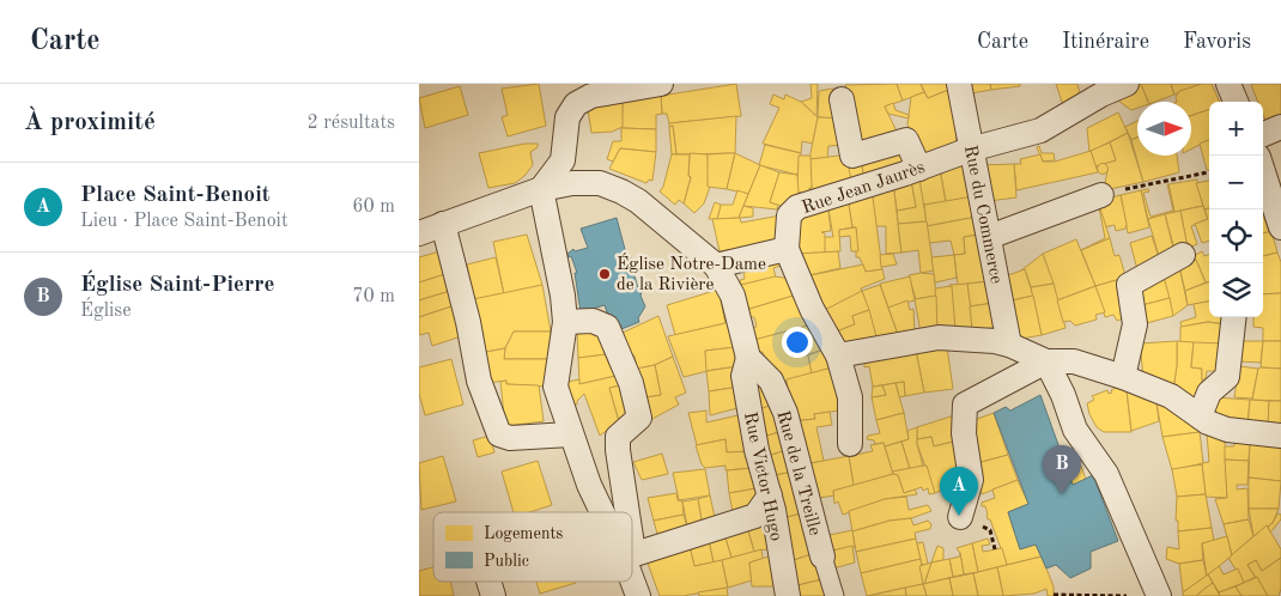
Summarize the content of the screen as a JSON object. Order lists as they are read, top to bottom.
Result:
{
  "streets": {
    "street": [
      "Rue Jean Jaurès",
      "Rue du Commerce",
      "Rue de la Treille",
      "Rue Victor Hugo"
    ]
  },
  "crossings": [
    ["Rue Jean Jaurès", "Rue du Commerce"],
    ["Rue de la Treille", "Rue Victor Hugo"]
  ],
  "places": ["Église Notre-Dame de la Rivière"],
  "legend": ["Logements", "Public"],
  "north": "right",
  "page": {
    "header": "Carte",
    "nav": ["Carte", "Itinéraire", "Favoris"],
    "heading": ["À proximité", "2 résultats"],
    "map_buttons": ["+", "−"],
    "list": [
      {
        "mark": "A",
        "name": "Place Saint-Benoit",
        "note": "Lieu · Place Saint-Benoit",
        "value": "60 m"
      },
      {
        "mark": "B",
        "name": "Église Saint-Pierre",
        "note": "Église",
        "value": "70 m"
      }
    ],
    "pins": ["B", "A"]
  }
}
